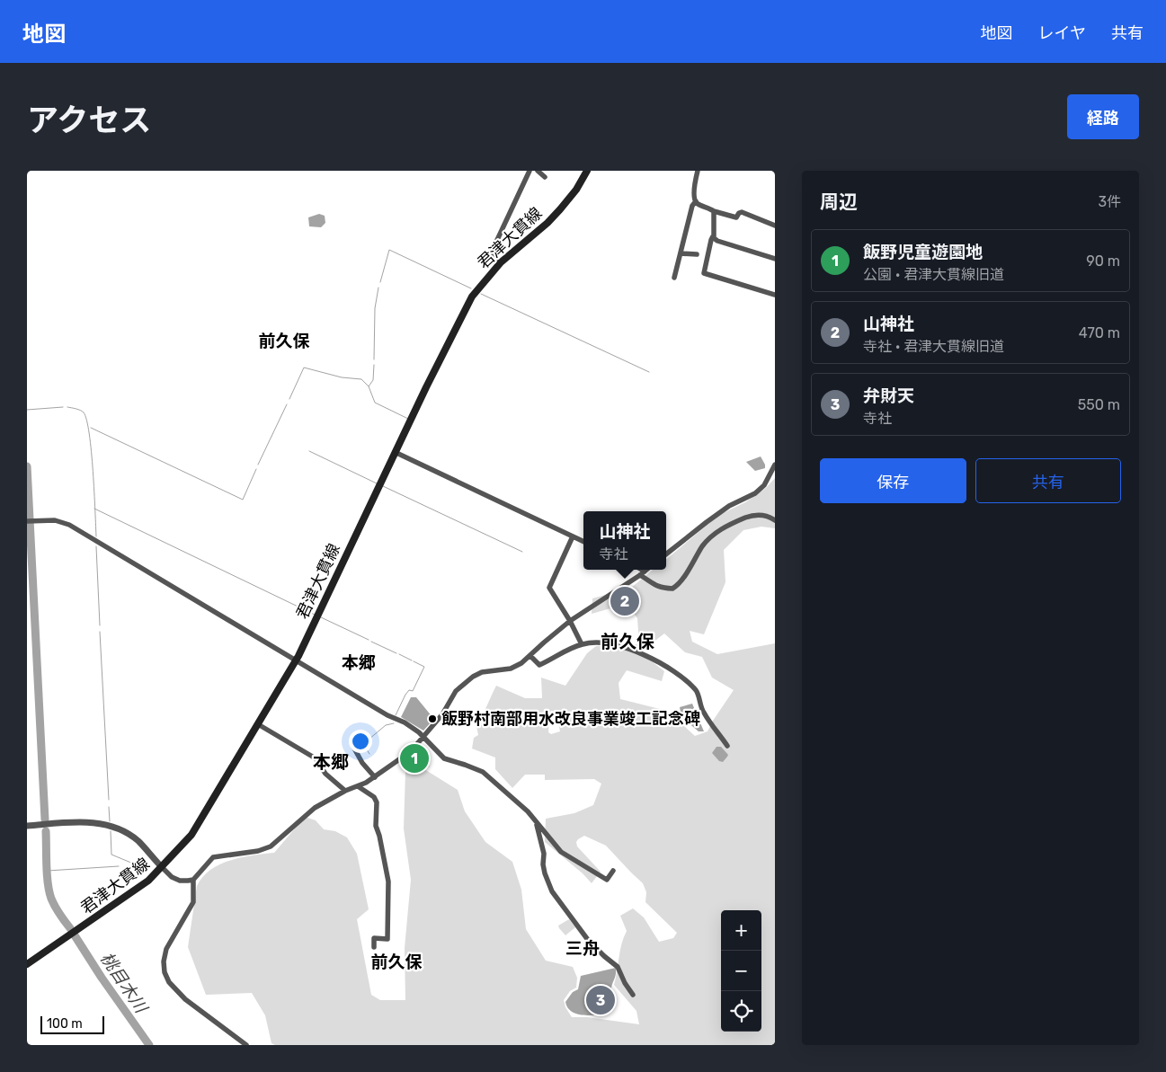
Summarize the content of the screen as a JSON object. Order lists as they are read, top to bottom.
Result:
{
  "streets": {
    "main road": ["君津大貫線"]
  },
  "districts": [
    "前久保",
    "前久保",
    "本郷",
    "本郷",
    "三舟",
    "前久保"
  ],
  "water": ["桃目木川"],
  "places": ["飯野村南部用水改良事業竣工記念碑"],
  "scale_bar": "100 m",
  "page": {
    "header": "地図",
    "nav": ["地図", "レイヤ", "共有"],
    "title": "アクセス",
    "buttons": [
      "経路",
      ["保存", "共有"]
    ],
    "heading": ["周辺", "3件"],
    "list": [
      {
        "mark": "1",
        "name": "飯野児童遊園地",
        "note": "公園 · 君津大貫線旧道",
        "value": "90 m"
      },
      {
        "mark": "2",
        "name": "山神社",
        "note": "寺社 · 君津大貫線旧道",
        "value": "470 m"
      },
      {
        "mark": "3",
        "name": "弁財天",
        "note": "寺社",
        "value": "550 m"
      }
    ],
    "popup": ["山神社", "寺社"],
    "pins": ["2", "1", "3"],
    "map_buttons": ["+", "−"],
    "scale": "100 m"
  }
}
